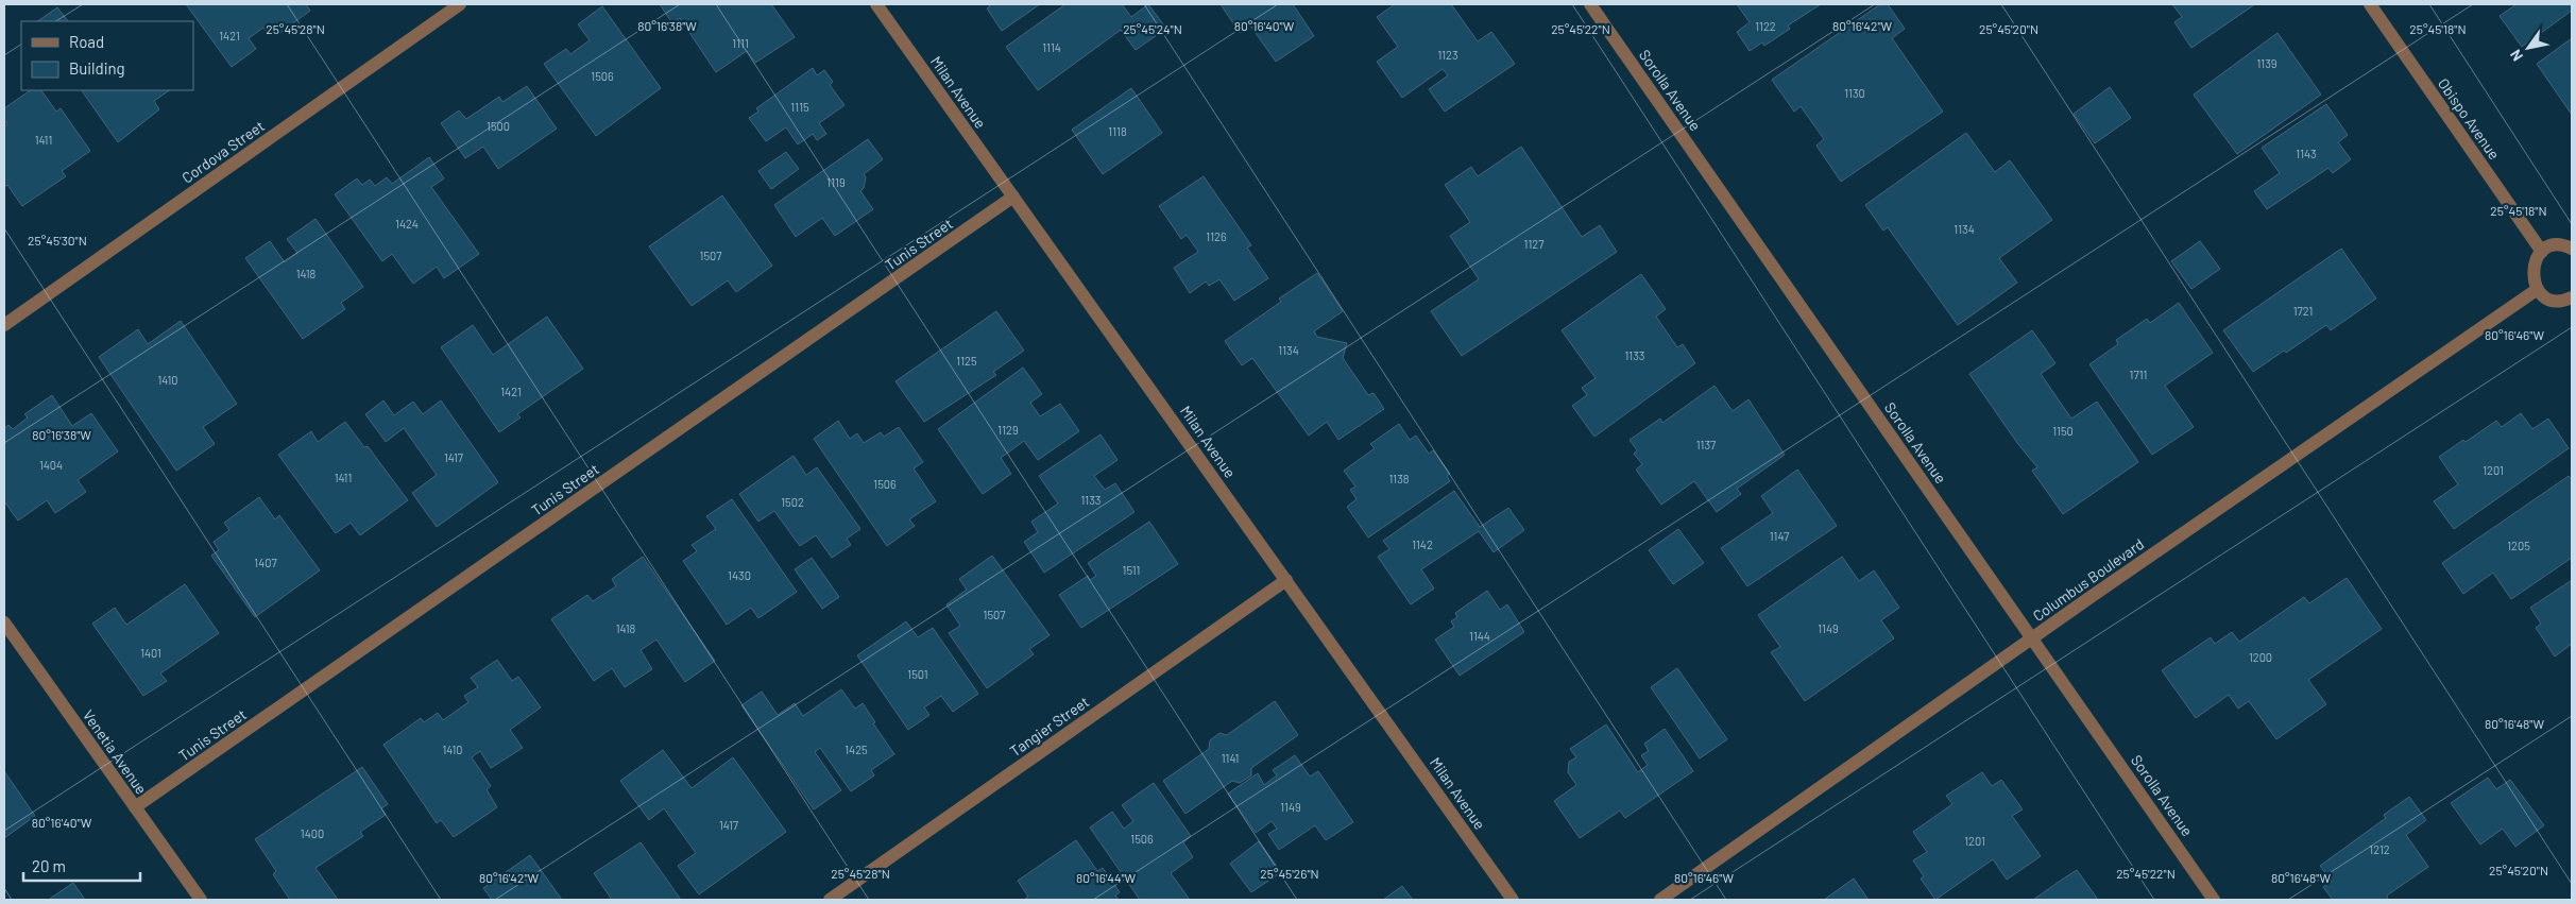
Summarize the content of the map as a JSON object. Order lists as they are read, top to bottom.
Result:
{
  "streets": {
    "street": [
      "Sorolla Avenue",
      "Milan Avenue",
      "Obispo Avenue",
      "Cordova Street",
      "Tunis Street",
      "Columbus Boulevard",
      "Tangier Street",
      "Venetia Avenue"
    ]
  },
  "crossings": [
    ["Sorolla Avenue", "Columbus Boulevard"],
    ["Milan Avenue", "Tunis Street"],
    ["Milan Avenue", "Tangier Street"],
    ["Tunis Street", "Venetia Avenue"]
  ],
  "house_numbers": [
    "1122",
    "1421",
    "1111",
    "1114",
    "1123",
    "1139",
    "1506",
    "1130",
    "1115",
    "1500",
    "1118",
    "1411",
    "1143",
    "1119",
    "1424",
    "1134",
    "1126",
    "1127",
    "1507",
    "1418",
    "1721",
    "1134",
    "1133",
    "1125",
    "1711",
    "1410",
    "1421",
    "1129",
    "1150",
    "1137",
    "1417",
    "1404",
    "1201",
    "1411",
    "1138",
    "1506",
    "1133",
    "1502",
    "1147",
    "1142",
    "1205",
    "1407",
    "1511",
    "1430",
    "1507",
    "1418",
    "1149",
    "1144",
    "1401",
    "1200",
    "1501",
    "1410",
    "1425",
    "1141",
    "1149",
    "1417",
    "1400",
    "1506",
    "1201",
    "1212"
  ],
  "legend": ["Road", "Building"],
  "scale_bar": "20 m",
  "north": "bottom left",
  "coordinates": [
    "80°16'38\"W",
    "80°16'40\"W",
    "80°16'42\"W",
    "25°45'28\"N",
    "25°45'24\"N",
    "25°45'22\"N",
    "25°45'20\"N",
    "25°45'18\"N",
    "25°45'30\"N",
    "80°16'46\"W",
    "80°16'48\"W",
    "25°45'26\"N",
    "80°16'44\"W"
  ]
}
